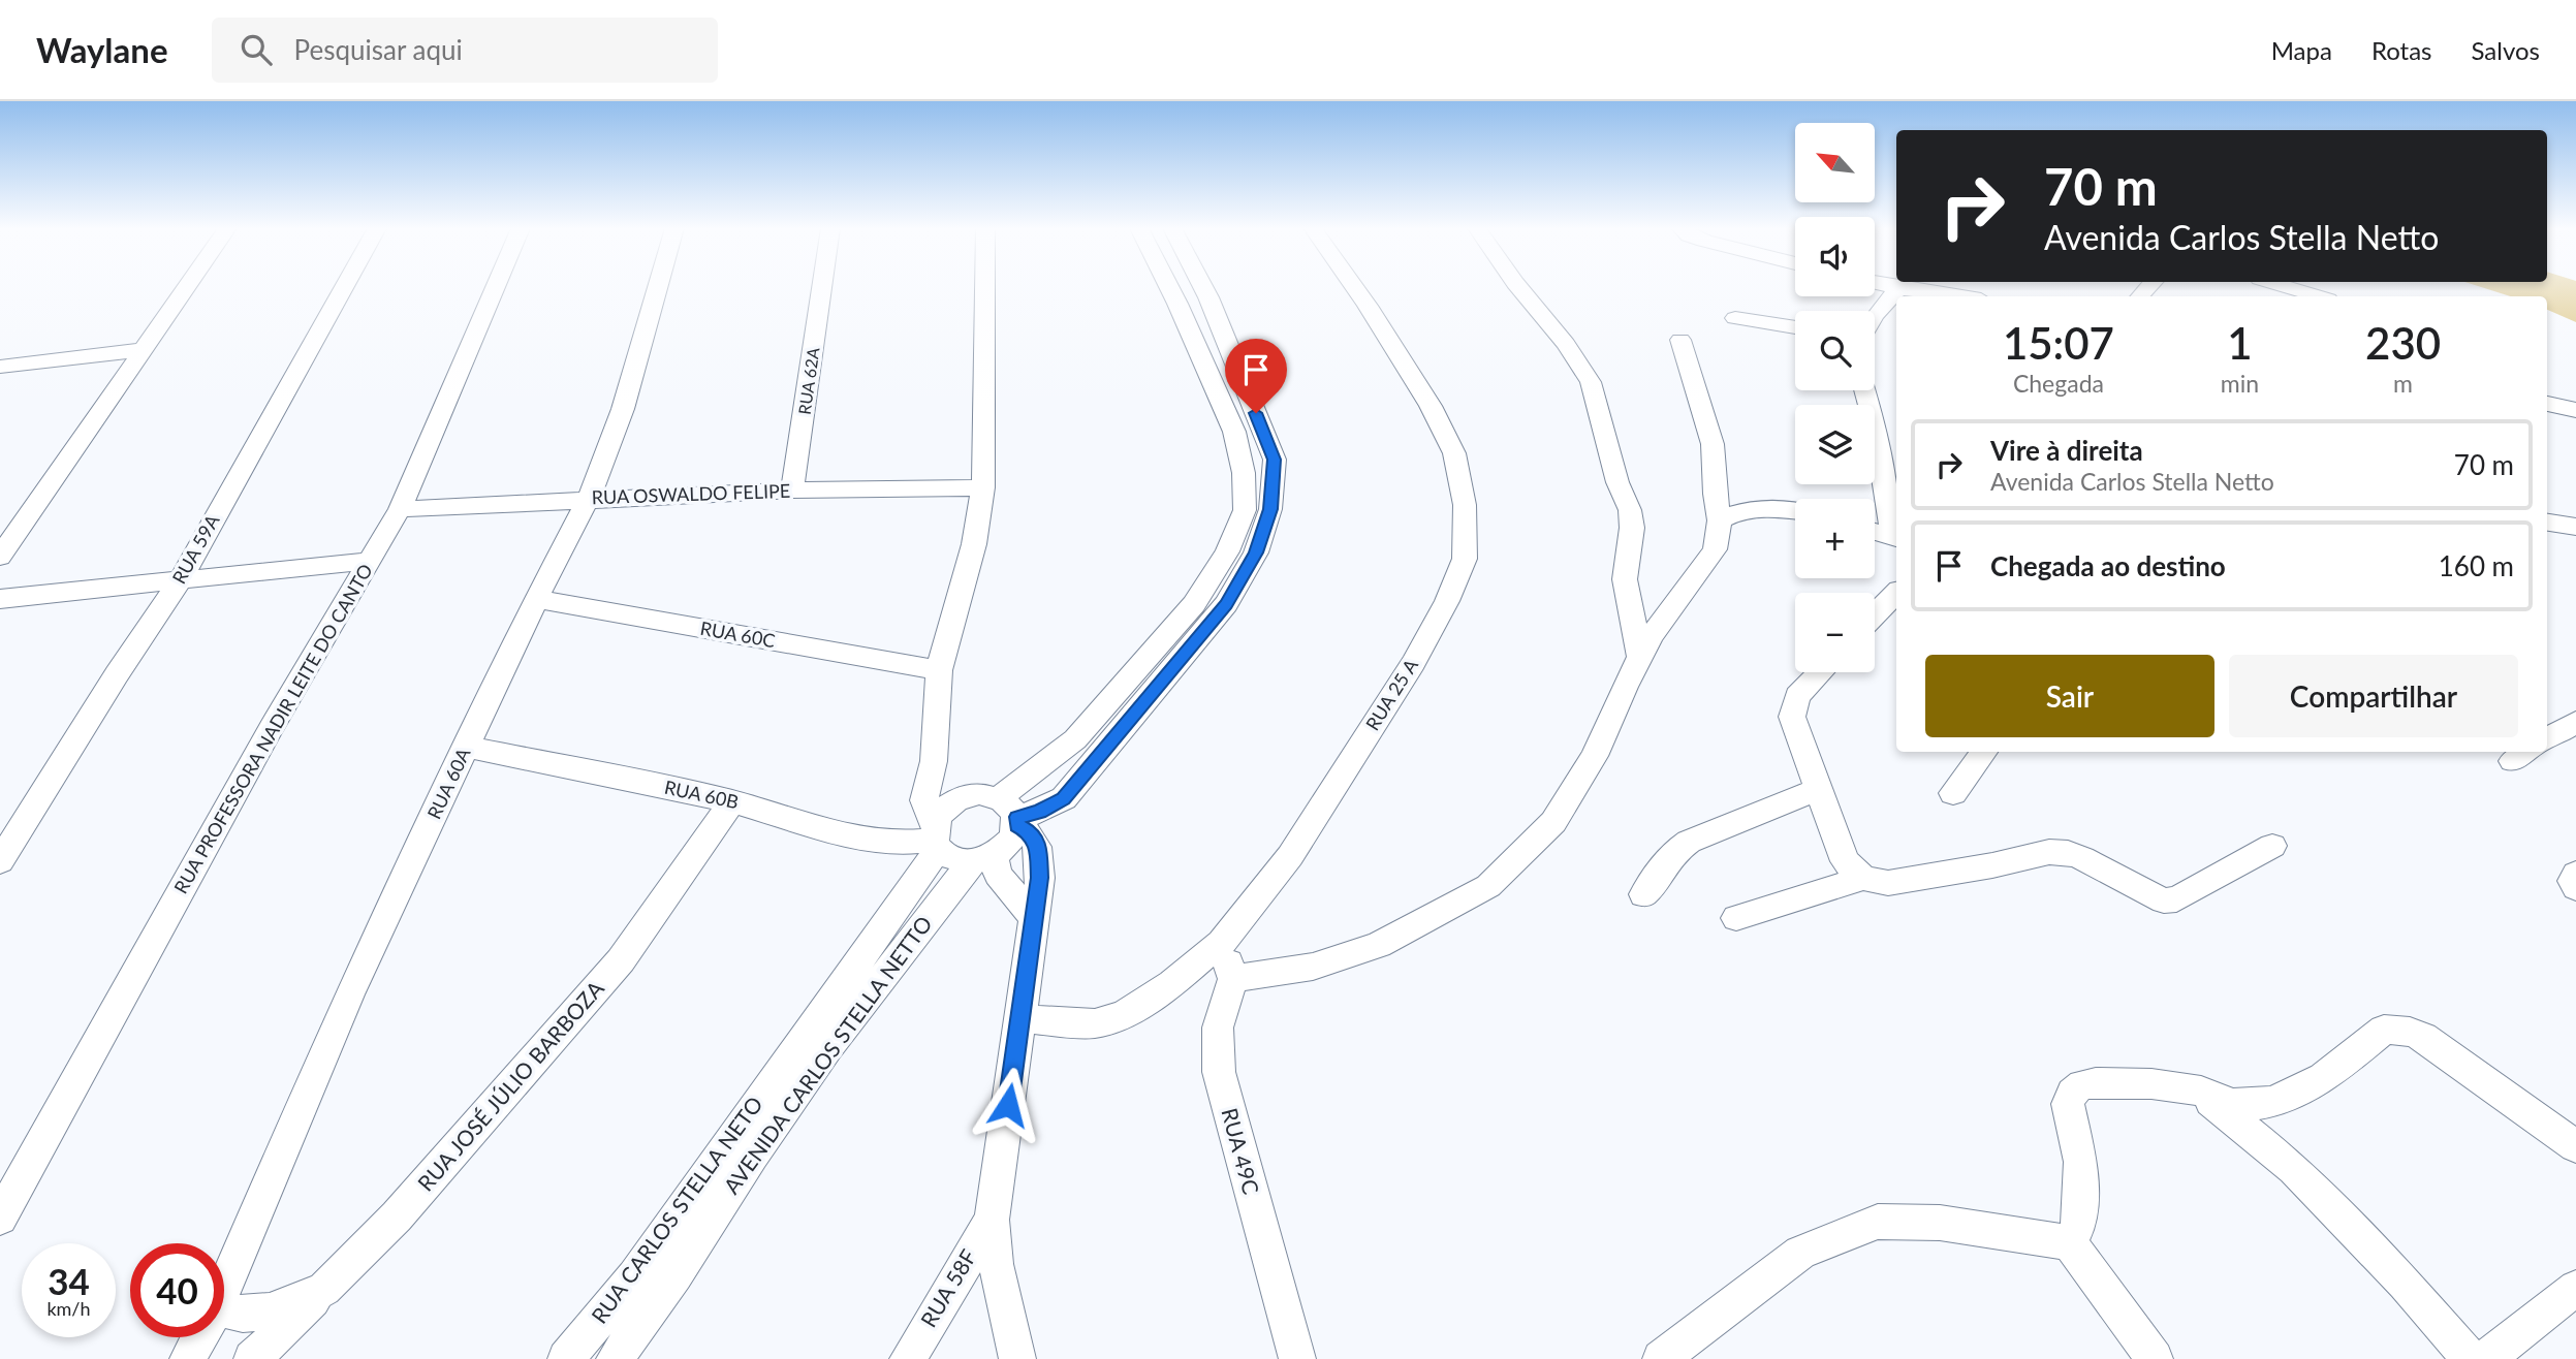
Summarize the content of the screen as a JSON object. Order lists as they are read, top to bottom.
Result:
{
  "streets": {
    "street": [
      "RUA 62A",
      "RUA OSWALDO FELIPE",
      "RUA 59A",
      "RUA 60C",
      "RUA 25 A",
      "RUA PROFESSORA NADIR LEITE DO CANTO",
      "RUA 60A",
      "RUA 60B",
      "AVENIDA CARLOS STELLA NETTO",
      "RUA JOSÉ JÚLIO BARBOZA",
      "RUA 49C",
      "RUA CARLOS STELLA NETO",
      "RUA 58F"
    ]
  },
  "crossings": [
    ["RUA 62A", "RUA OSWALDO FELIPE"],
    ["RUA OSWALDO FELIPE", "RUA PROFESSORA NADIR LEITE DO CANTO"],
    ["RUA OSWALDO FELIPE", "RUA 60A"],
    ["RUA 60C", "RUA 60A"],
    ["RUA 60A", "RUA 60B"],
    ["RUA 60A", "RUA JOSÉ JÚLIO BARBOZA"],
    ["RUA 60B", "AVENIDA CARLOS STELLA NETTO"],
    ["RUA 60B", "RUA JOSÉ JÚLIO BARBOZA"],
    ["RUA 60B", "RUA CARLOS STELLA NETO"],
    ["AVENIDA CARLOS STELLA NETTO", "RUA CARLOS STELLA NETO"]
  ],
  "north": "top left",
  "page": {
    "header": "Waylane",
    "search": "Pesquisar aqui",
    "nav": ["Mapa", "Rotas", "Salvos"],
    "map_buttons": ["+", "−"],
    "turn": ["70 m", "Avenida Carlos Stella Netto"],
    "eta": [
      "15:07",
      "Chegada",
      "1",
      "min",
      "230",
      "m"
    ],
    "list": [
      {
        "name": "Vire à direita",
        "note": "Avenida Carlos Stella Netto",
        "value": "70 m"
      },
      {
        "name": "Chegada ao destino",
        "value": "160 m"
      }
    ],
    "buttons": ["Sair", "Compartilhar"],
    "speed": "34 km/h",
    "limit": "40"
  }
}
